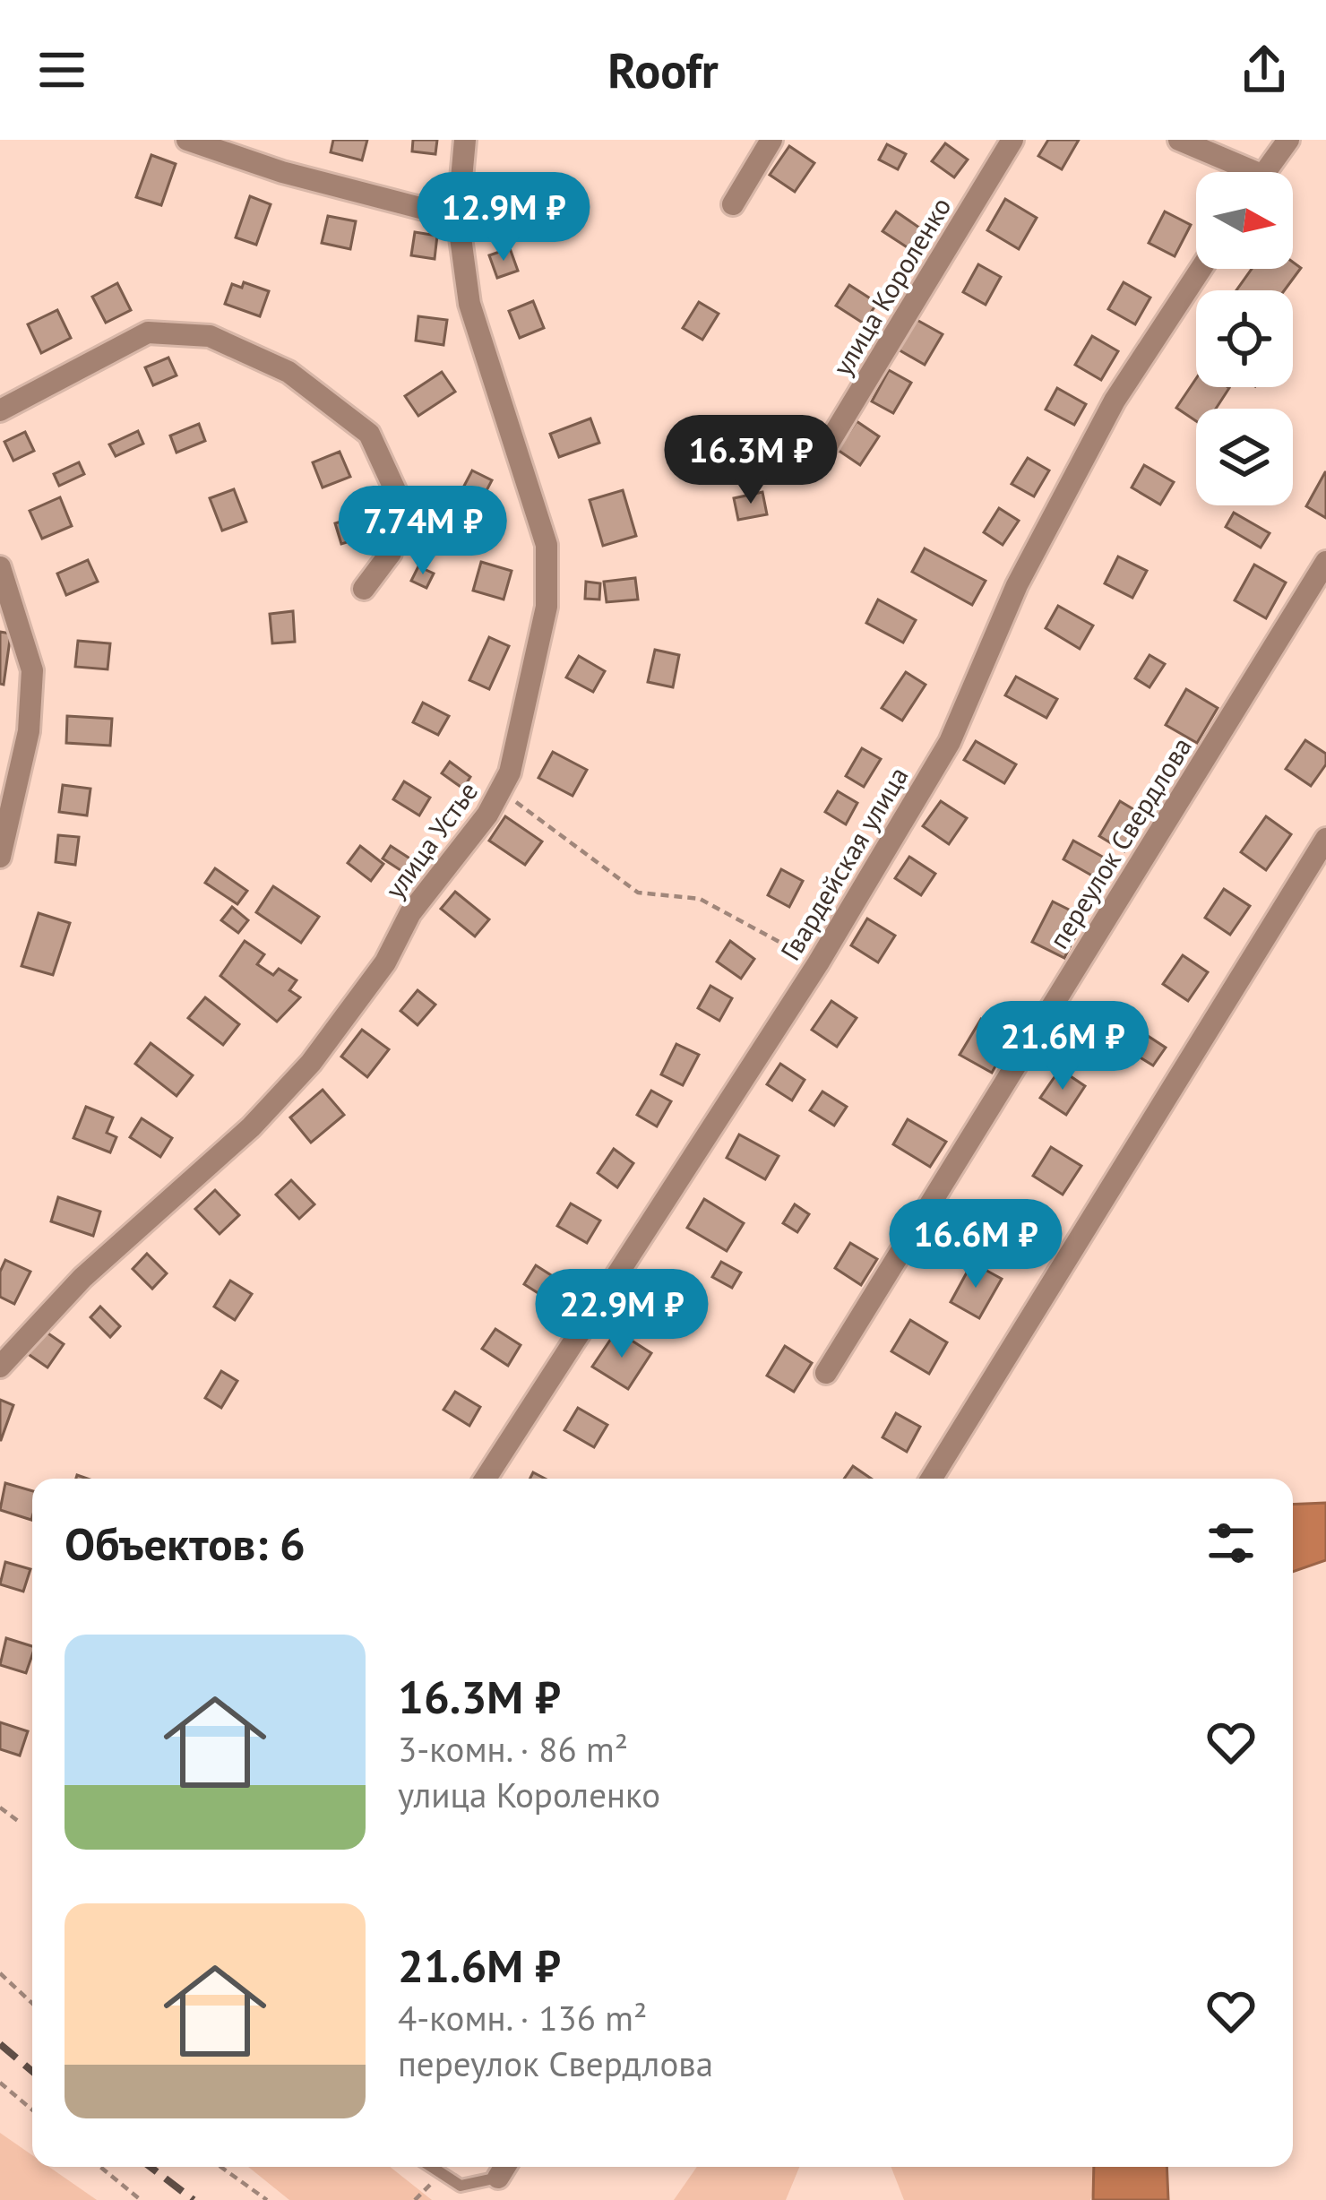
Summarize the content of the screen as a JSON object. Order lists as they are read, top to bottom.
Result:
{
  "streets": {
    "street": [
      "улица Короленко",
      "улица Устье",
      "переулок Свердлова",
      "Гвардейская улица"
    ]
  },
  "north": "right",
  "page": {
    "header": "Roofr",
    "price": [
      "12.9M ₽",
      "16.3M ₽",
      "7.74M ₽",
      "21.6M ₽",
      "16.6M ₽",
      "22.9M ₽"
    ],
    "heading": "Объектов: 6",
    "list": [
      {
        "name": "16.3M ₽",
        "note": "3-комн. · 86 m² · улица Короленко"
      },
      {
        "name": "21.6M ₽",
        "note": "4-комн. · 136 m² · переулок Свердлова"
      }
    ]
  }
}
